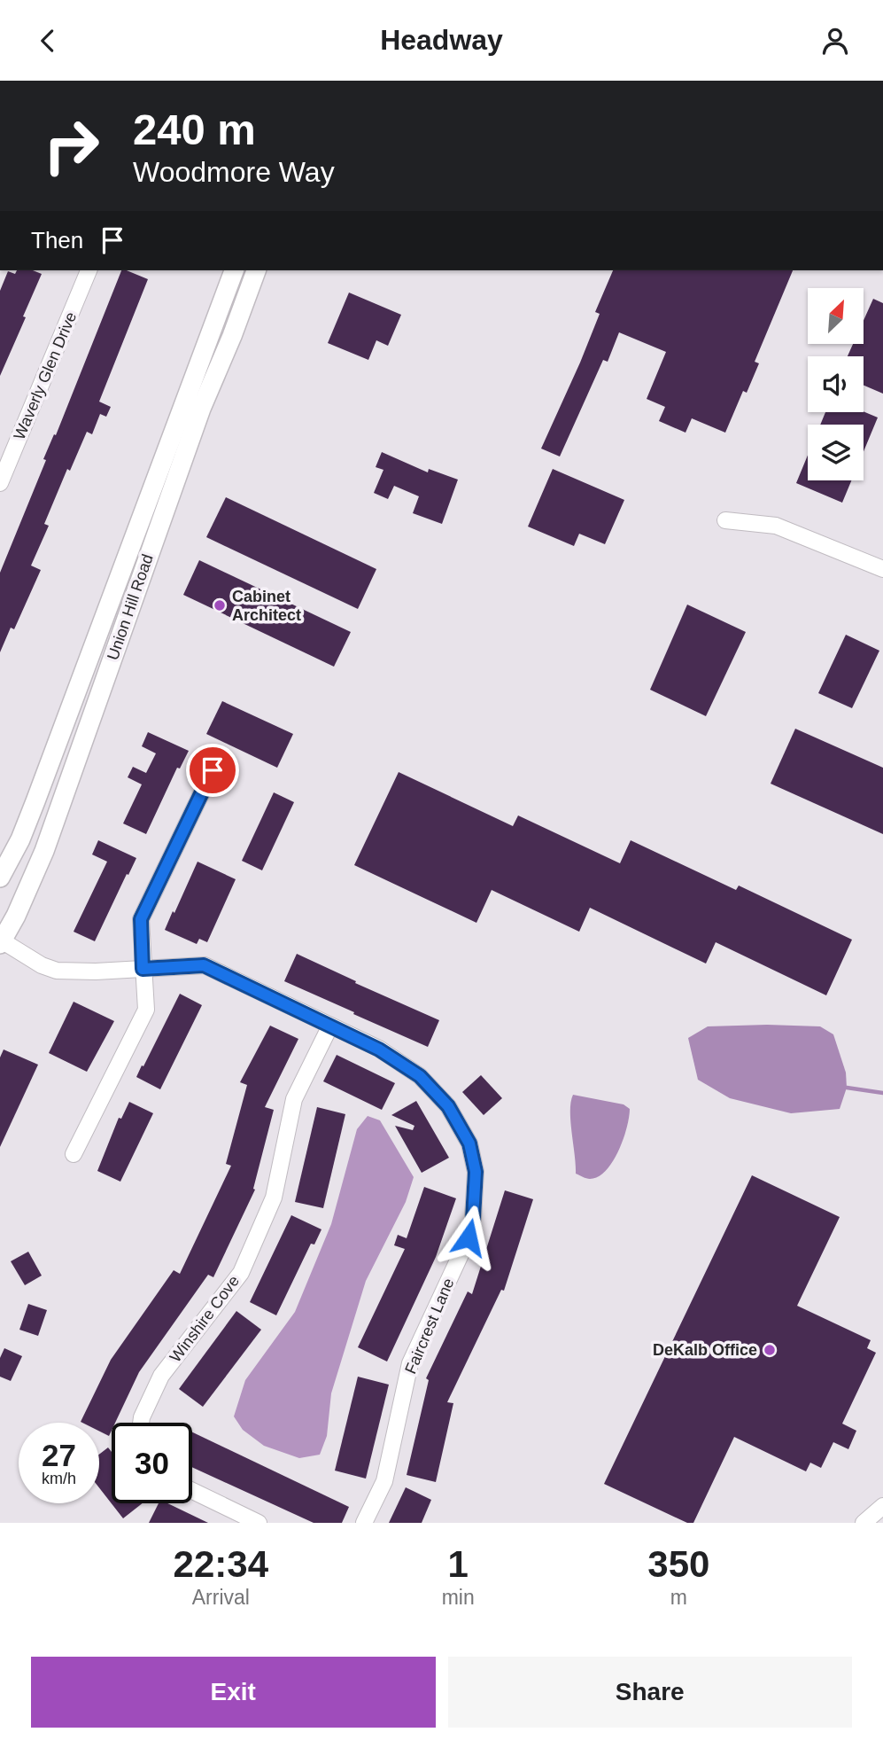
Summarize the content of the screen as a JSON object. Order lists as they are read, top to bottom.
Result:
{
  "streets": {
    "street": [
      "Waverly Glen Drive",
      "Union Hill Road",
      "Winshire Cove",
      "Faircrest Lane"
    ]
  },
  "crossings": [
    ["Union Hill Road", "Faircrest Lane"],
    ["Winshire Cove", "Faircrest Lane"]
  ],
  "places": ["Cabinet Architect", "DeKalb Office"],
  "north": "top right",
  "page": {
    "header": "Headway",
    "turn": ["240 m", "Woodmore Way"],
    "then": "Then",
    "speed": "27 km/h",
    "limit": "30",
    "eta": [
      "22:34",
      "Arrival",
      "1",
      "min",
      "350",
      "m"
    ],
    "buttons": ["Exit", "Share"]
  }
}
